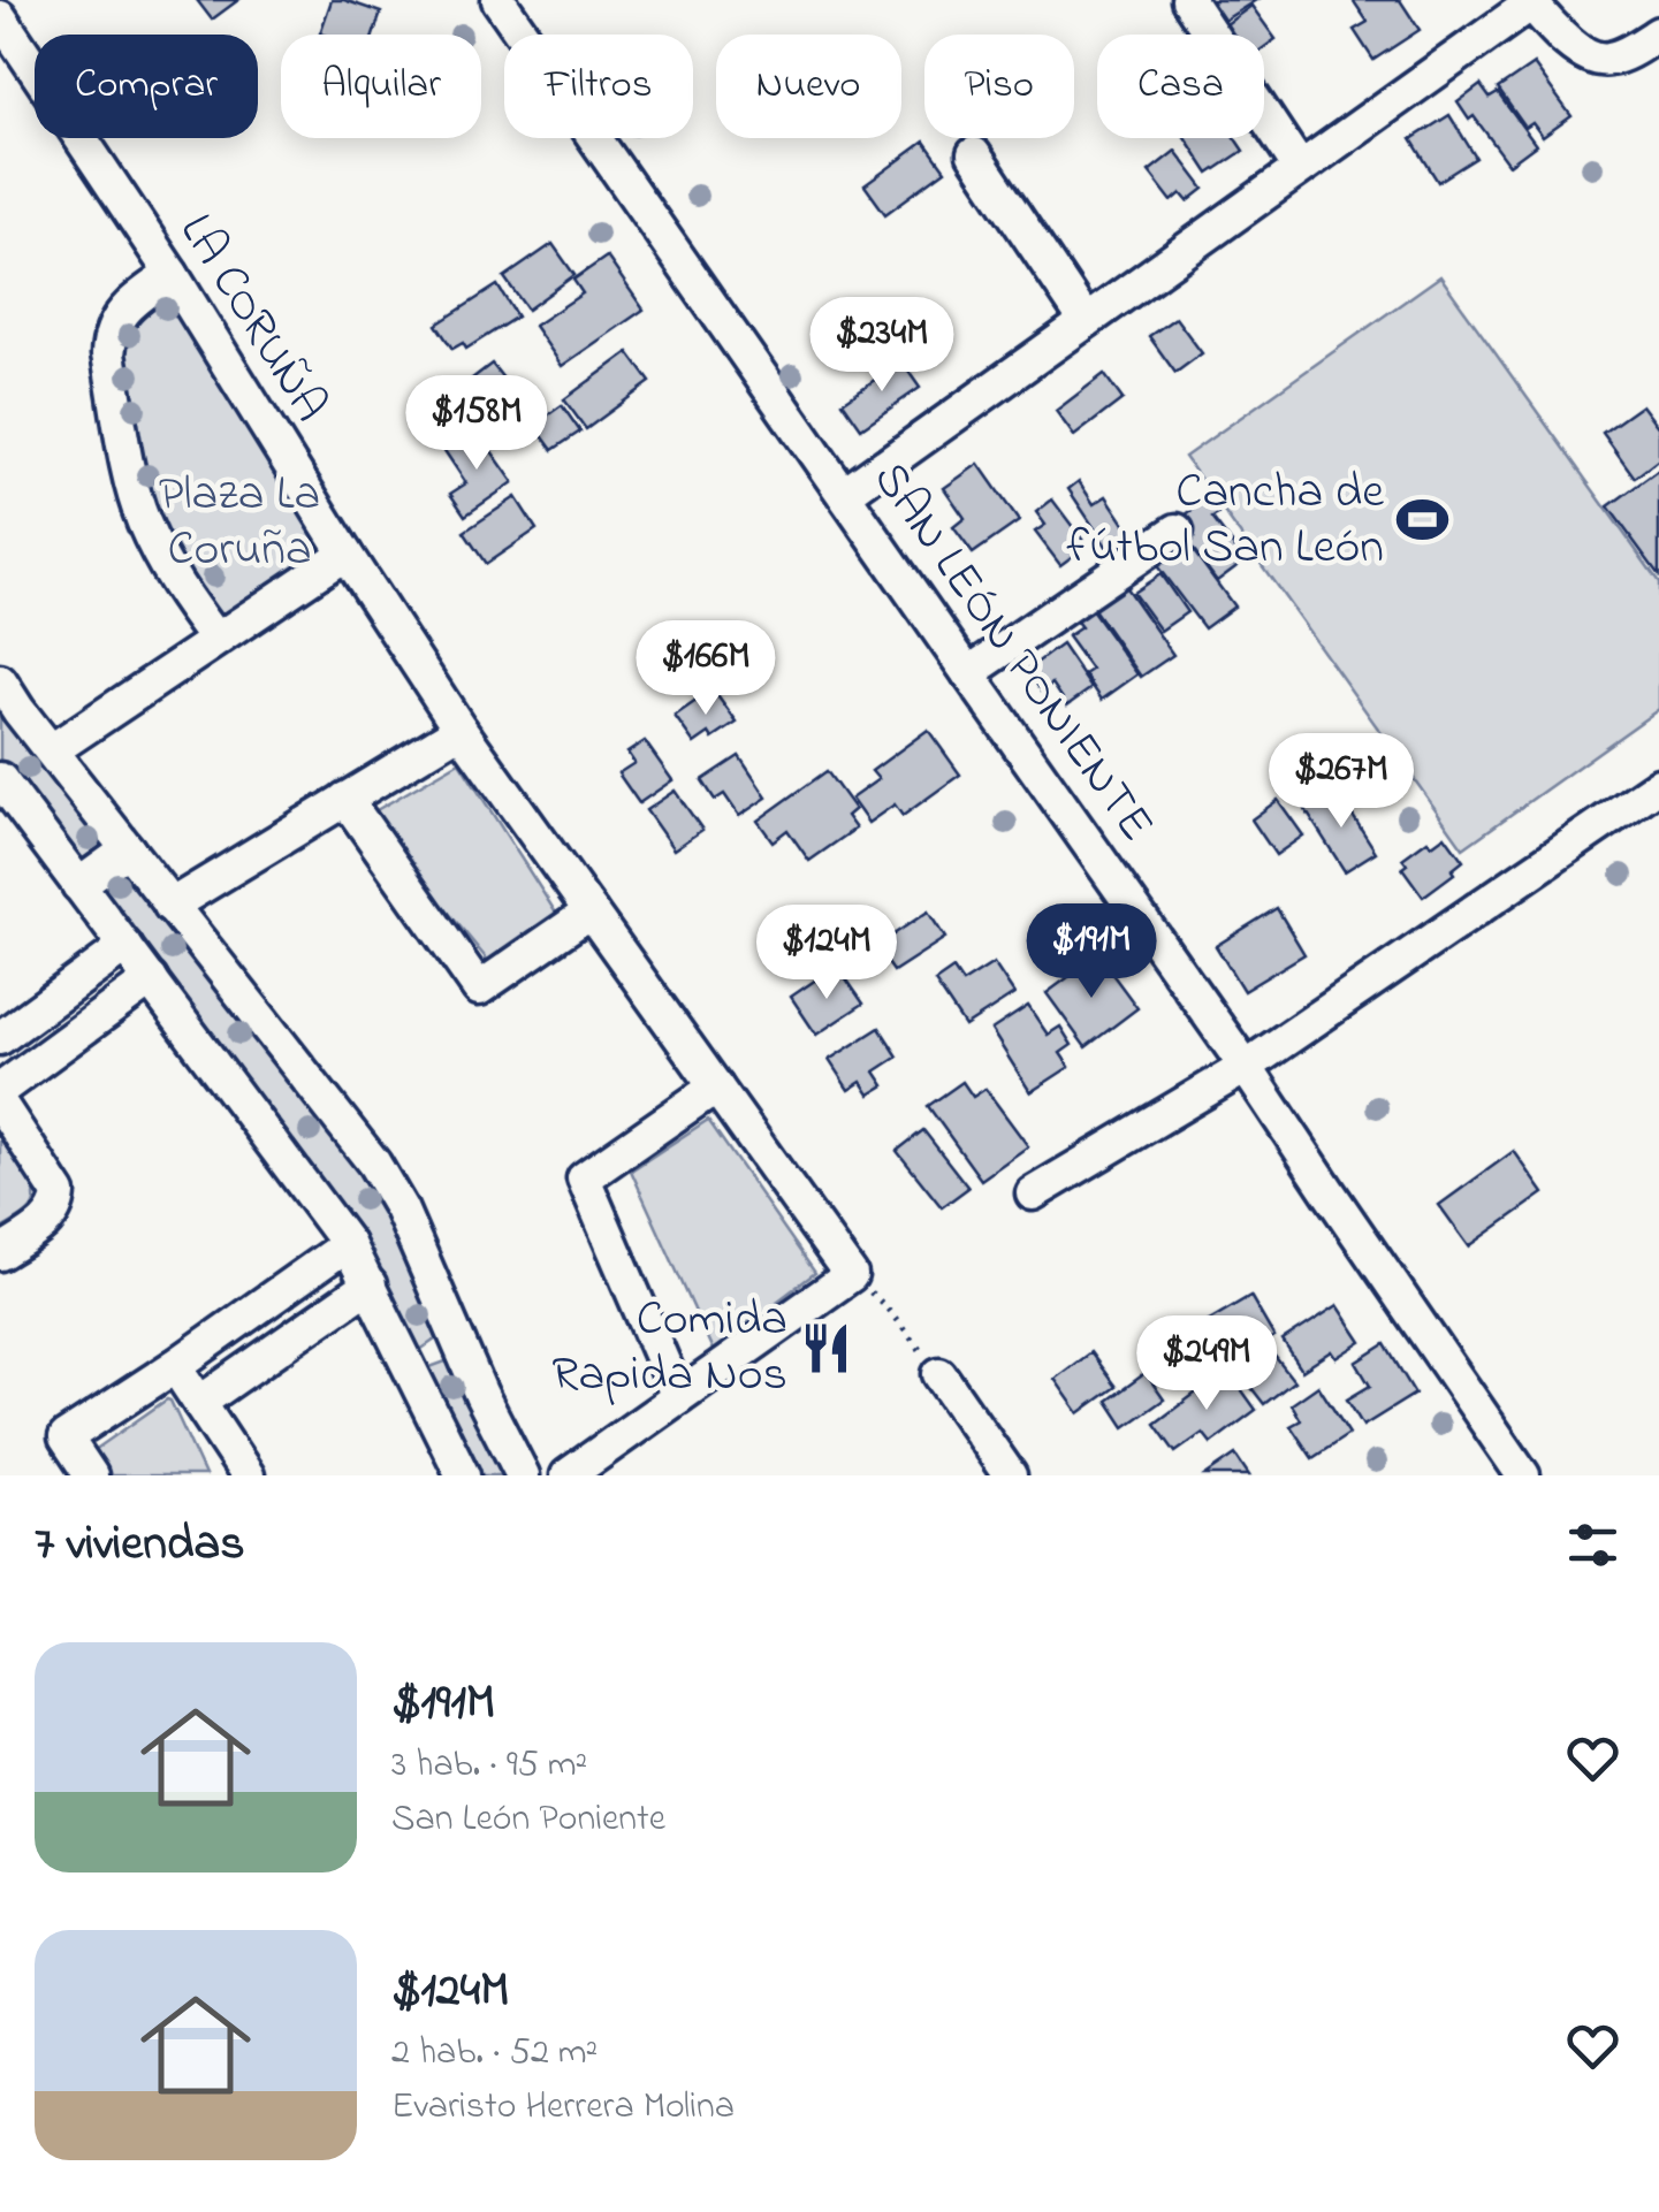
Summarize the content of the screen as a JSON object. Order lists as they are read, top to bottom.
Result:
{
  "streets": {
    "street": ["LA CORUÑA", "SAN LEÓN PONIENTE"]
  },
  "parks": ["Plaza La Coruña"],
  "places": {
    "sports": ["Cancha de fútbol San León"],
    "restaurant": ["Comida Rapida Nos"]
  },
  "page": {
    "chip": [
      "Comprar",
      "Alquilar",
      "Filtros",
      "Nuevo",
      "Piso",
      "Casa"
    ],
    "price": [
      "$234M",
      "$158M",
      "$166M",
      "$267M",
      "$191M",
      "$124M",
      "$249M"
    ],
    "heading": "7 viviendas",
    "list": [
      {
        "name": "$191M",
        "note": "3 hab. · 95 m² · San León Poniente"
      },
      {
        "name": "$124M",
        "note": "2 hab. · 52 m² · Evaristo Herrera Molina"
      }
    ]
  }
}
